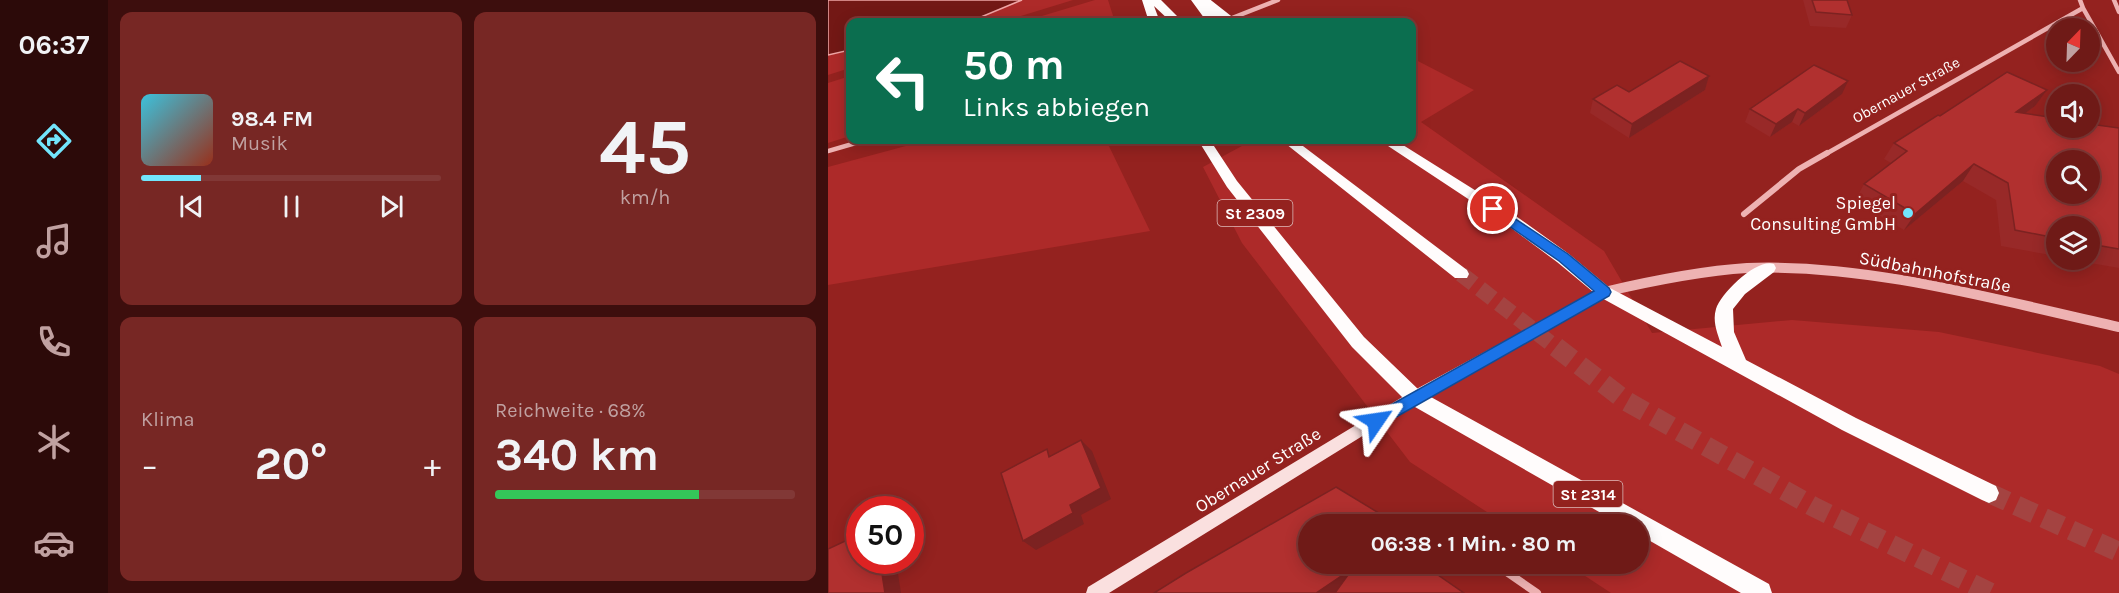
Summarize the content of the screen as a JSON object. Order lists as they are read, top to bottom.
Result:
{
  "streets": {
    "highway": ["St 2309", "St 2314"],
    "main road": ["Obernauer Straße"],
    "street": ["Südbahnhofstraße"]
  },
  "crossings": [
    ["Obernauer Straße", "St 2309"],
    ["Obernauer Straße", "Südbahnhofstraße"],
    ["Obernauer Straße", "St 2314"],
    ["St 2309", "St 2314"]
  ],
  "places": ["Spiegel Consulting GmbH"],
  "north": "top right",
  "page": {
    "tabs": "06:37",
    "tile": [
      ["45", "km/h"],
      "Klima",
      ["Reichweite · 68%", "340 km"]
    ],
    "turn": ["50 m", "Links abbiegen"],
    "song": ["98.4 FM", "Musik"],
    "heat": ["−", "20°", "+"],
    "limit": "50",
    "trip": "06:38 · 1 Min. · 80 m"
  }
}
